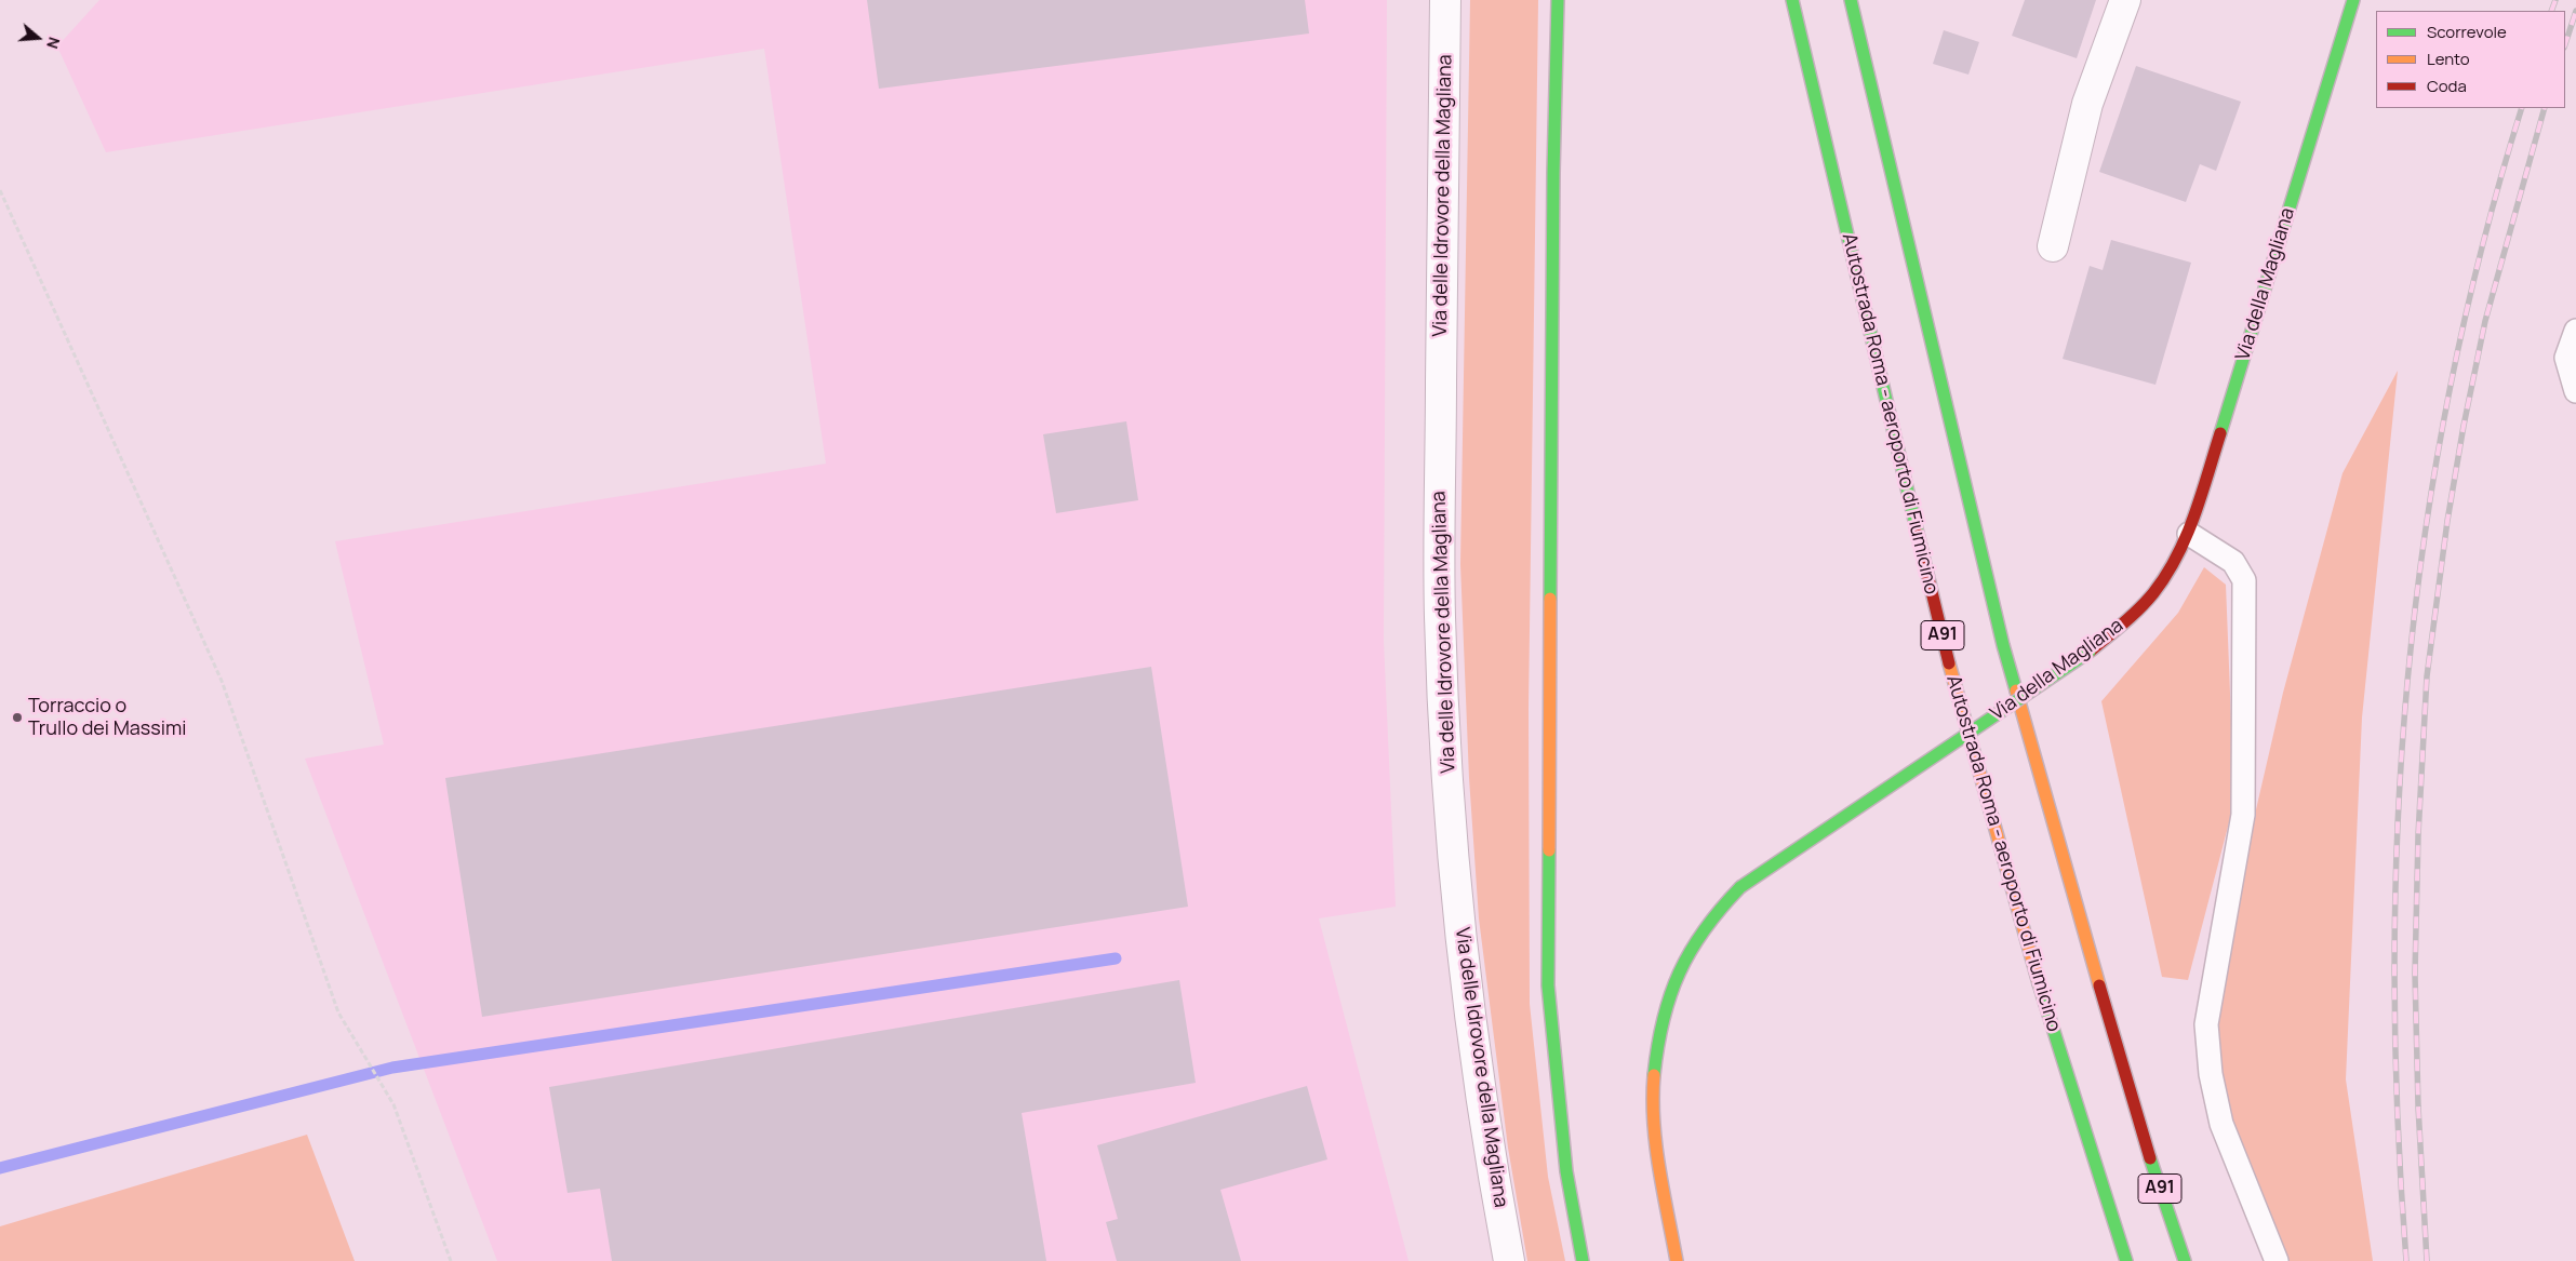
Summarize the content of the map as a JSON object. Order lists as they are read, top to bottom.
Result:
{
  "streets": {
    "main road": ["Via della Magliana", "Autostrada Roma - aeroporto di Fiumicino", "A91"],
    "street": ["Via delle Idrovore della Magliana"]
  },
  "places": ["Torraccio o Trullo dei Massimi"],
  "legend": ["Scorrevole", "Lento", "Coda"],
  "north": "right"
}
